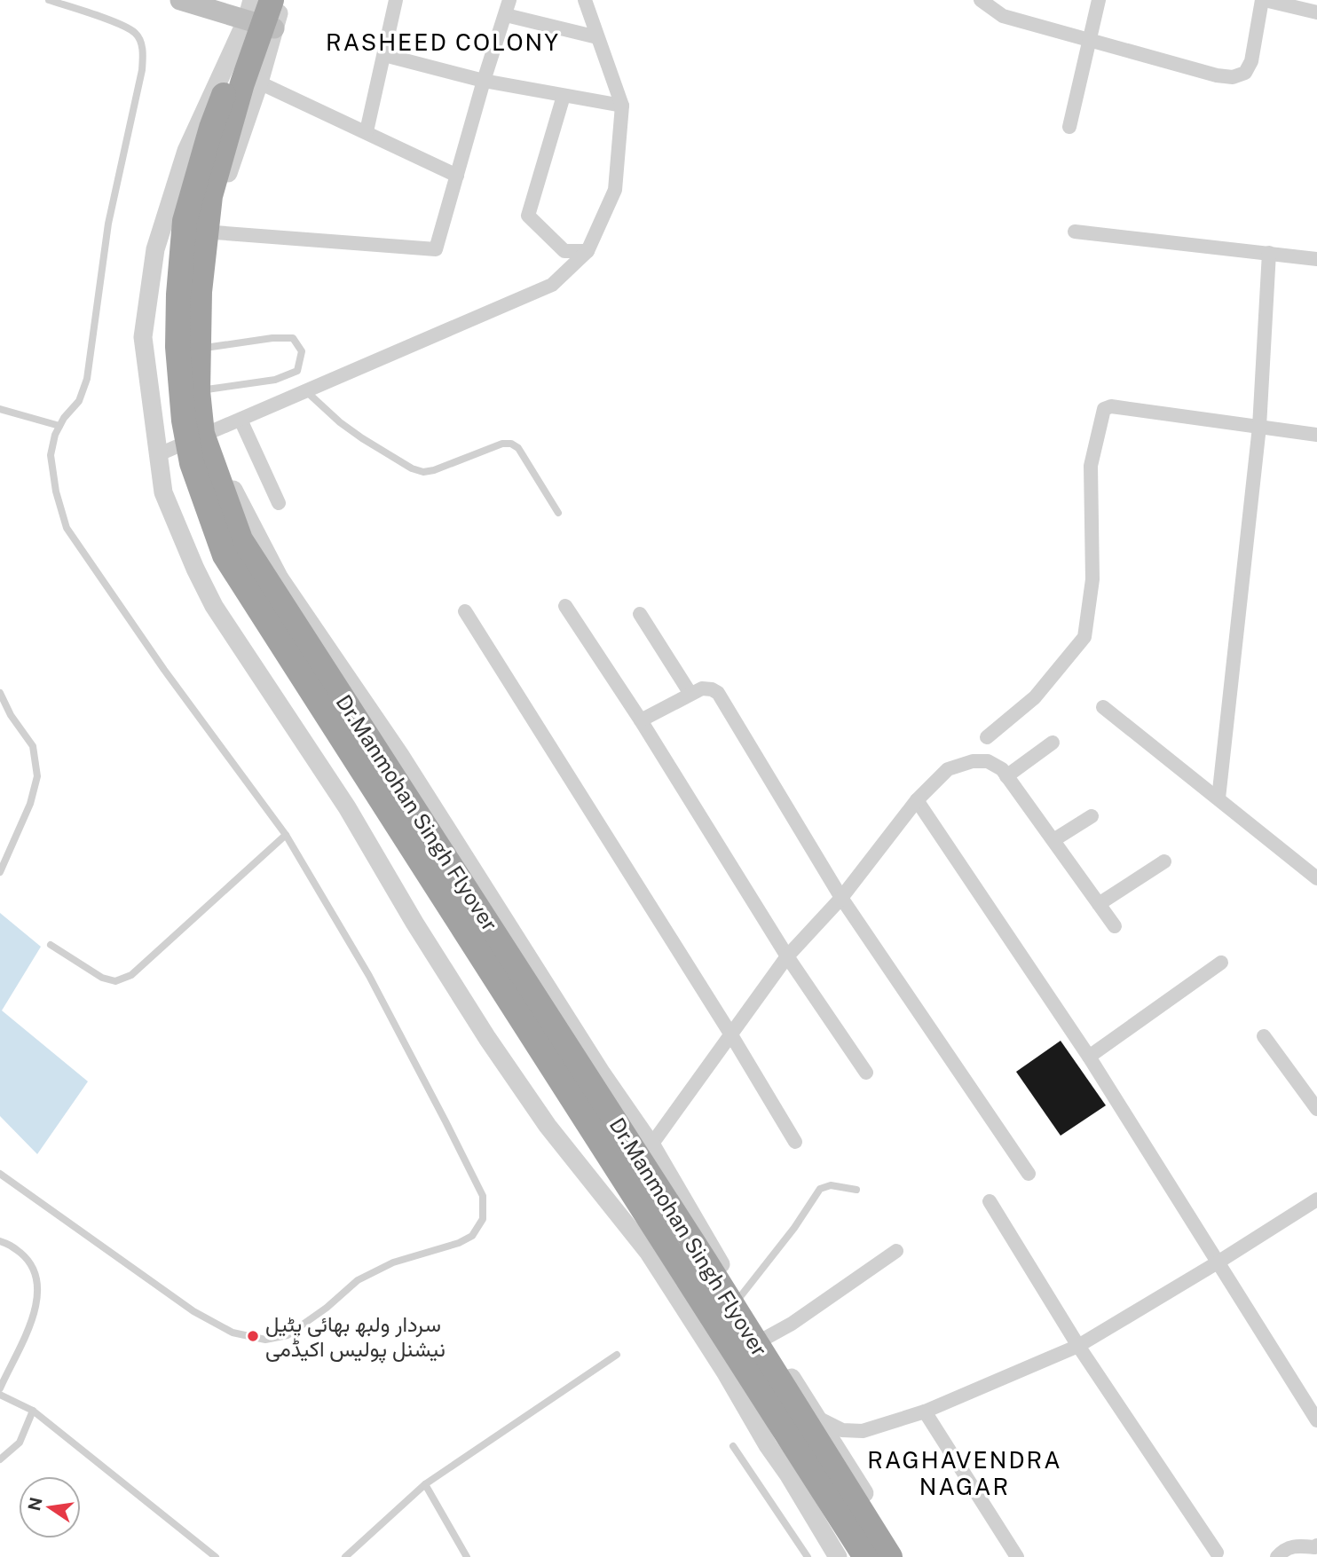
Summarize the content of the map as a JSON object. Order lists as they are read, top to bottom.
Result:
{
  "streets": {
    "highway": ["Dr.Manmohan Singh Flyover"]
  },
  "districts": ["RASHEED COLONY", "RAGHAVENDRA NAGAR"],
  "places": ["سردار ولبھ بھائی پٹیل نیشنل پولیس اکیڈمی"],
  "north": "left"
}
